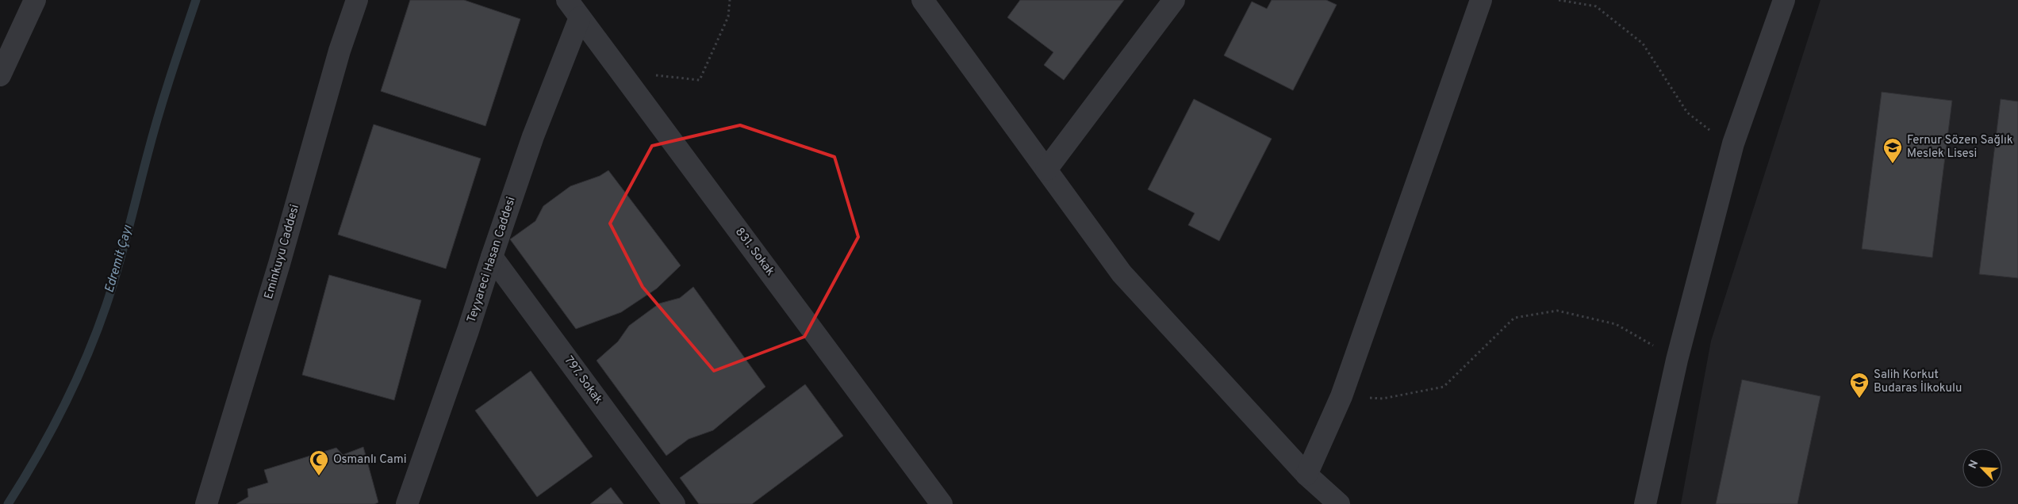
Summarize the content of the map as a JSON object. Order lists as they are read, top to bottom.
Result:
{
  "streets": {
    "street": [
      "Eminkuyu Caddesi",
      "831. Sokak",
      "Teyyareci Hasan Caddesi",
      "797. Sokak"
    ]
  },
  "crossings": [
    ["831. Sokak", "Teyyareci Hasan Caddesi"],
    ["Teyyareci Hasan Caddesi", "797. Sokak"]
  ],
  "water": ["Edremit Çayı"],
  "places": {
    "school or university": ["Fernur Sözen Sağlık Meslek Lisesi", "Salih Korkut Budaras İlkokulu"],
    "mosque": ["Osmanlı Cami"]
  },
  "north": "top left"
}
